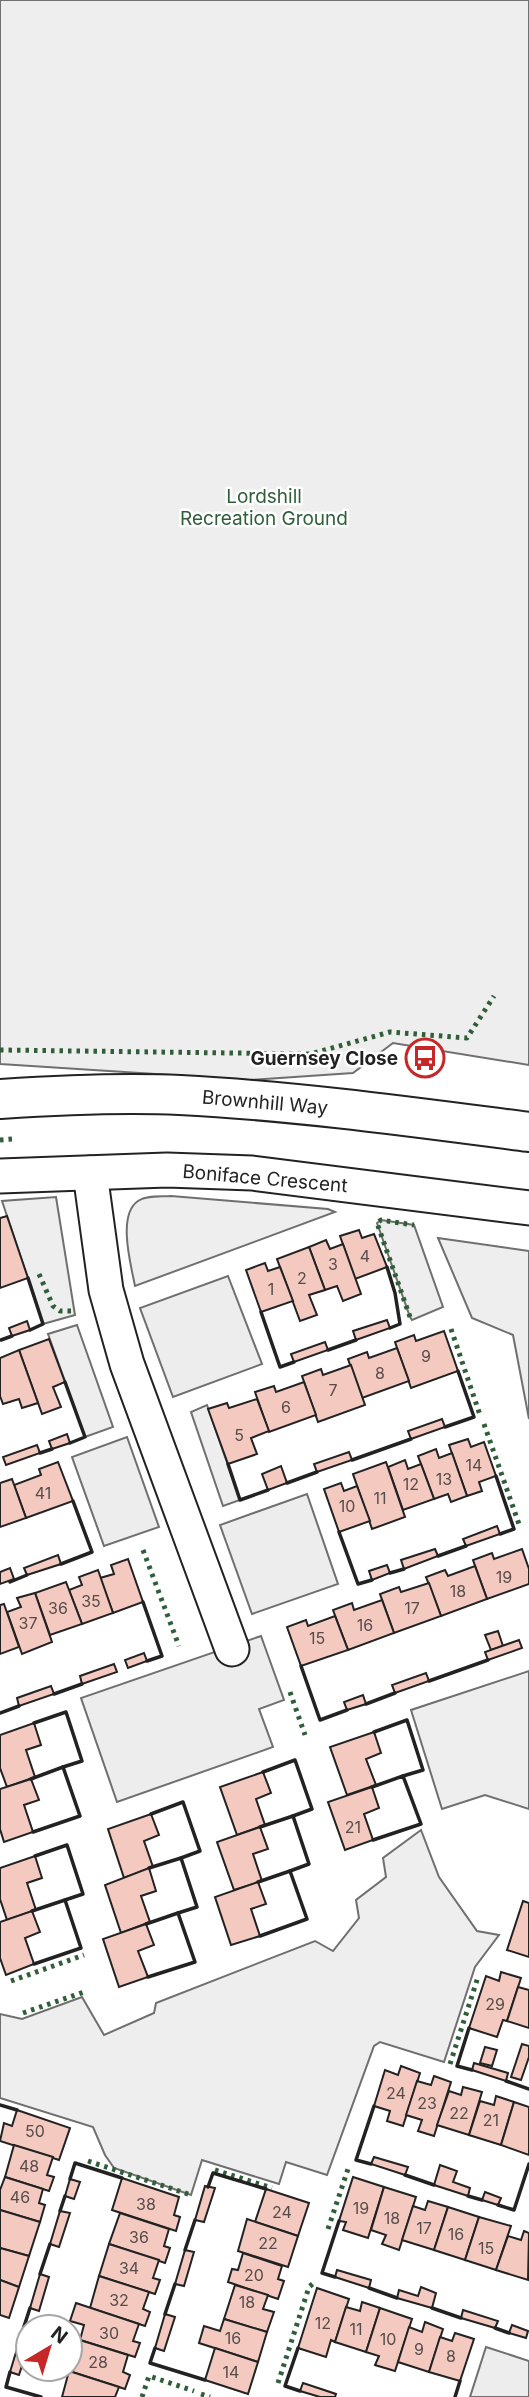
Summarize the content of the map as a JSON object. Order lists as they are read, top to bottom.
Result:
{
  "streets": {
    "street": ["Brownhill Way", "Boniface Crescent"]
  },
  "parks": ["Lordshill Recreation Ground"],
  "places": {
    "bus stop": ["Guernsey Close"]
  },
  "house_numbers": [
    "4",
    "3",
    "2",
    "1",
    "9",
    "8",
    "7",
    "6",
    "5",
    "14",
    "13",
    "12",
    "41",
    "11",
    "10",
    "19",
    "18",
    "35",
    "36",
    "17",
    "37",
    "16",
    "15",
    "21",
    "29",
    "24",
    "23",
    "22",
    "21",
    "50",
    "48",
    "46",
    "38",
    "19",
    "24",
    "18",
    "17",
    "16",
    "36",
    "22",
    "15",
    "34",
    "20",
    "32",
    "18",
    "12",
    "11",
    "30",
    "16",
    "10",
    "9",
    "8",
    "28",
    "14"
  ],
  "north": "top right"
}
